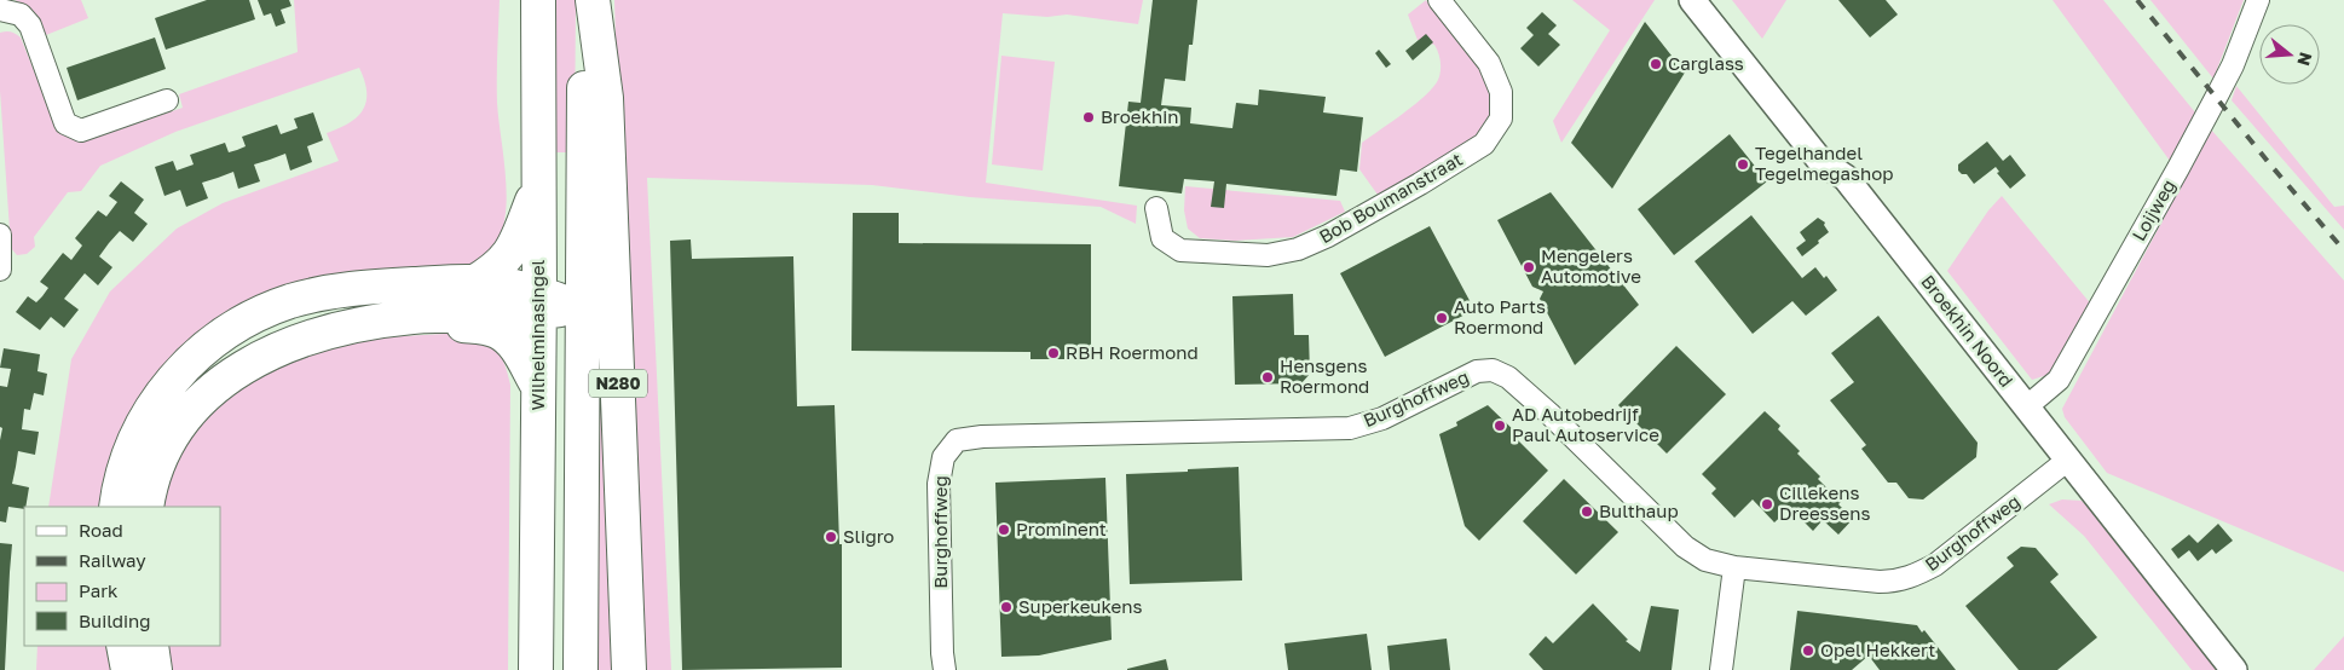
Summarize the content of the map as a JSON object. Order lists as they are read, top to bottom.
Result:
{
  "streets": {
    "main road": ["Wilhelminasingel", "N280"],
    "street": [
      "Bob Boumanstraat",
      "Loijweg",
      "Broekhin Noord",
      "Burghoffweg"
    ]
  },
  "crossings": [
    ["Loijweg", "Broekhin Noord"],
    ["Broekhin Noord", "Burghoffweg"]
  ],
  "places": [
    "Carglass",
    "Broekhin",
    "Tegelhandel Tegelmegashop",
    "Mengelers Automotive",
    "Auto Parts Roermond",
    "RBH Roermond",
    "Hensgens Roermond",
    "AD Autobedrijf Paul Autoservice",
    "Cillekens Dreessens",
    "Bulthaup",
    "Prominent",
    "Sligro",
    "Superkeukens",
    "Opel Hekkert"
  ],
  "legend": [
    "Road",
    "Railway",
    "Park",
    "Building"
  ],
  "north": "right"
}
